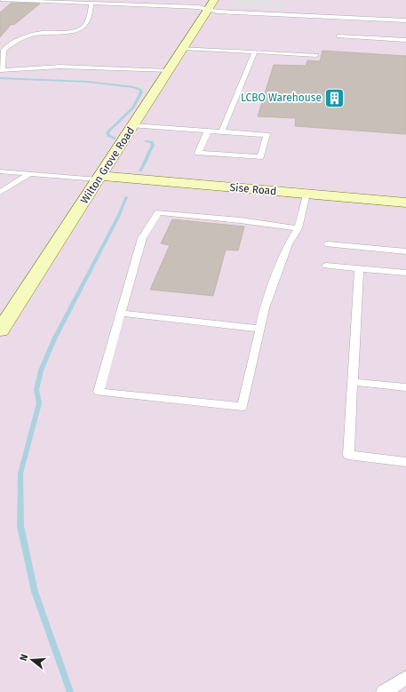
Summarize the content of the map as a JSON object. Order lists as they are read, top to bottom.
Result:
{
  "streets": {
    "main road": ["Wilton Grove Road", "Sise Road"]
  },
  "crossings": [
    ["Wilton Grove Road", "Sise Road"]
  ],
  "places": {
    "building": ["LCBO Warehouse"]
  },
  "north": "left"
}
